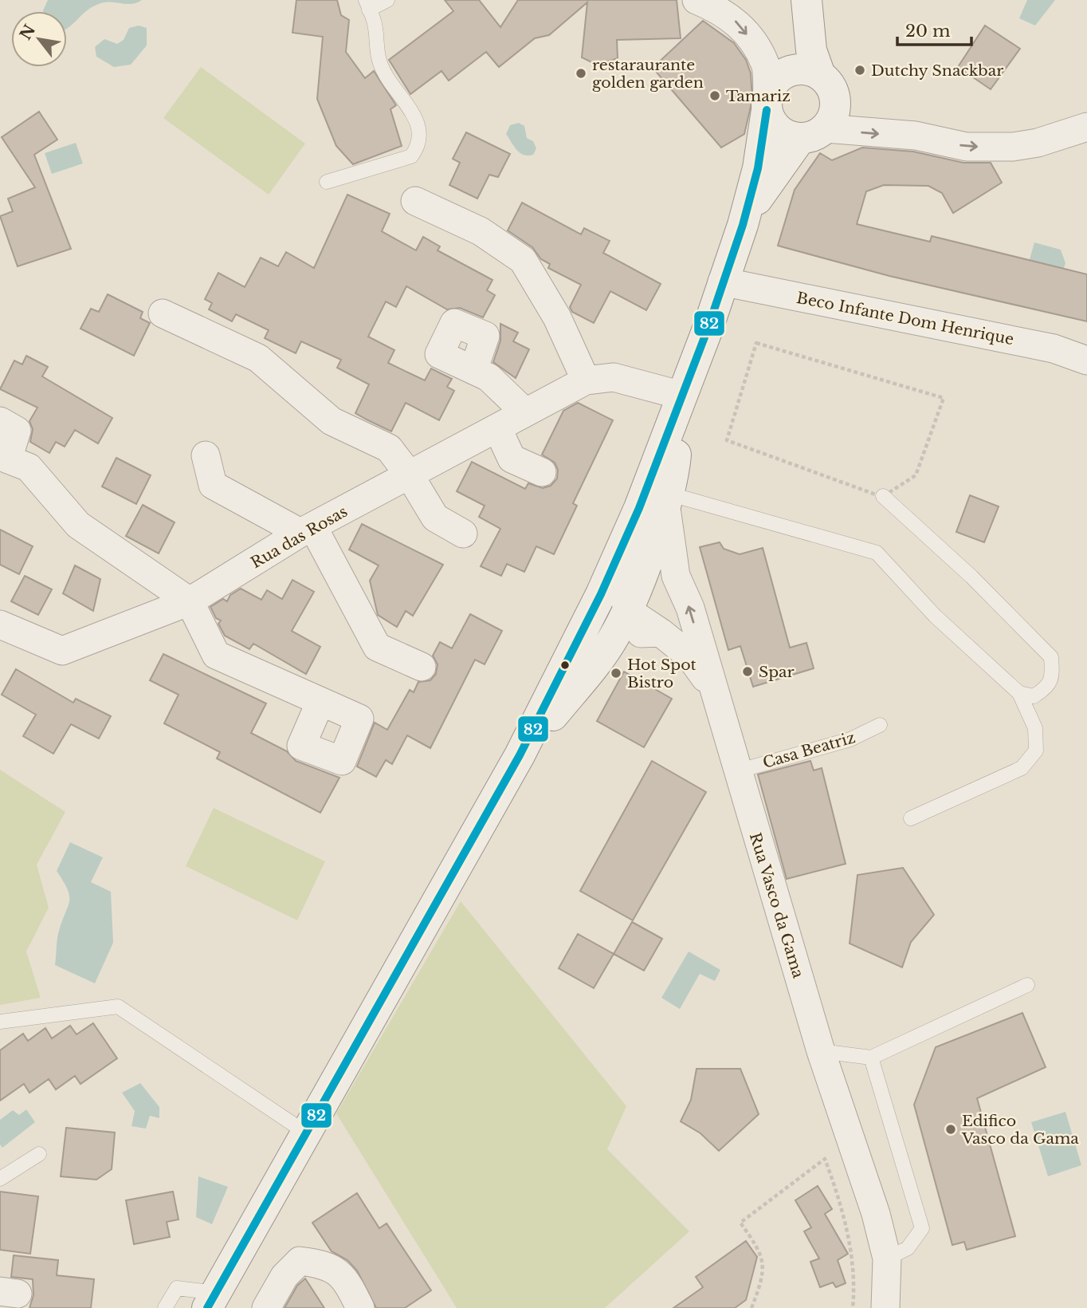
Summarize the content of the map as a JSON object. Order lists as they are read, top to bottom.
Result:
{
  "streets": {
    "street": ["Beco Infante Dom Henrique", "Rua das Rosas", "Rua Vasco da Gama"],
    "lane": ["Casa Beatriz"]
  },
  "crossings": [
    ["Casa Beatriz", "Rua Vasco da Gama"]
  ],
  "places": [
    "Dutchy Snackbar",
    "restaraurante golden garden",
    "Tamariz",
    "Spar",
    "Hot Spot Bistro",
    "Edifico Vasco da Gama"
  ],
  "lines": ["transit line 82"],
  "scale_bar": "20 m",
  "north": "top left"
}
